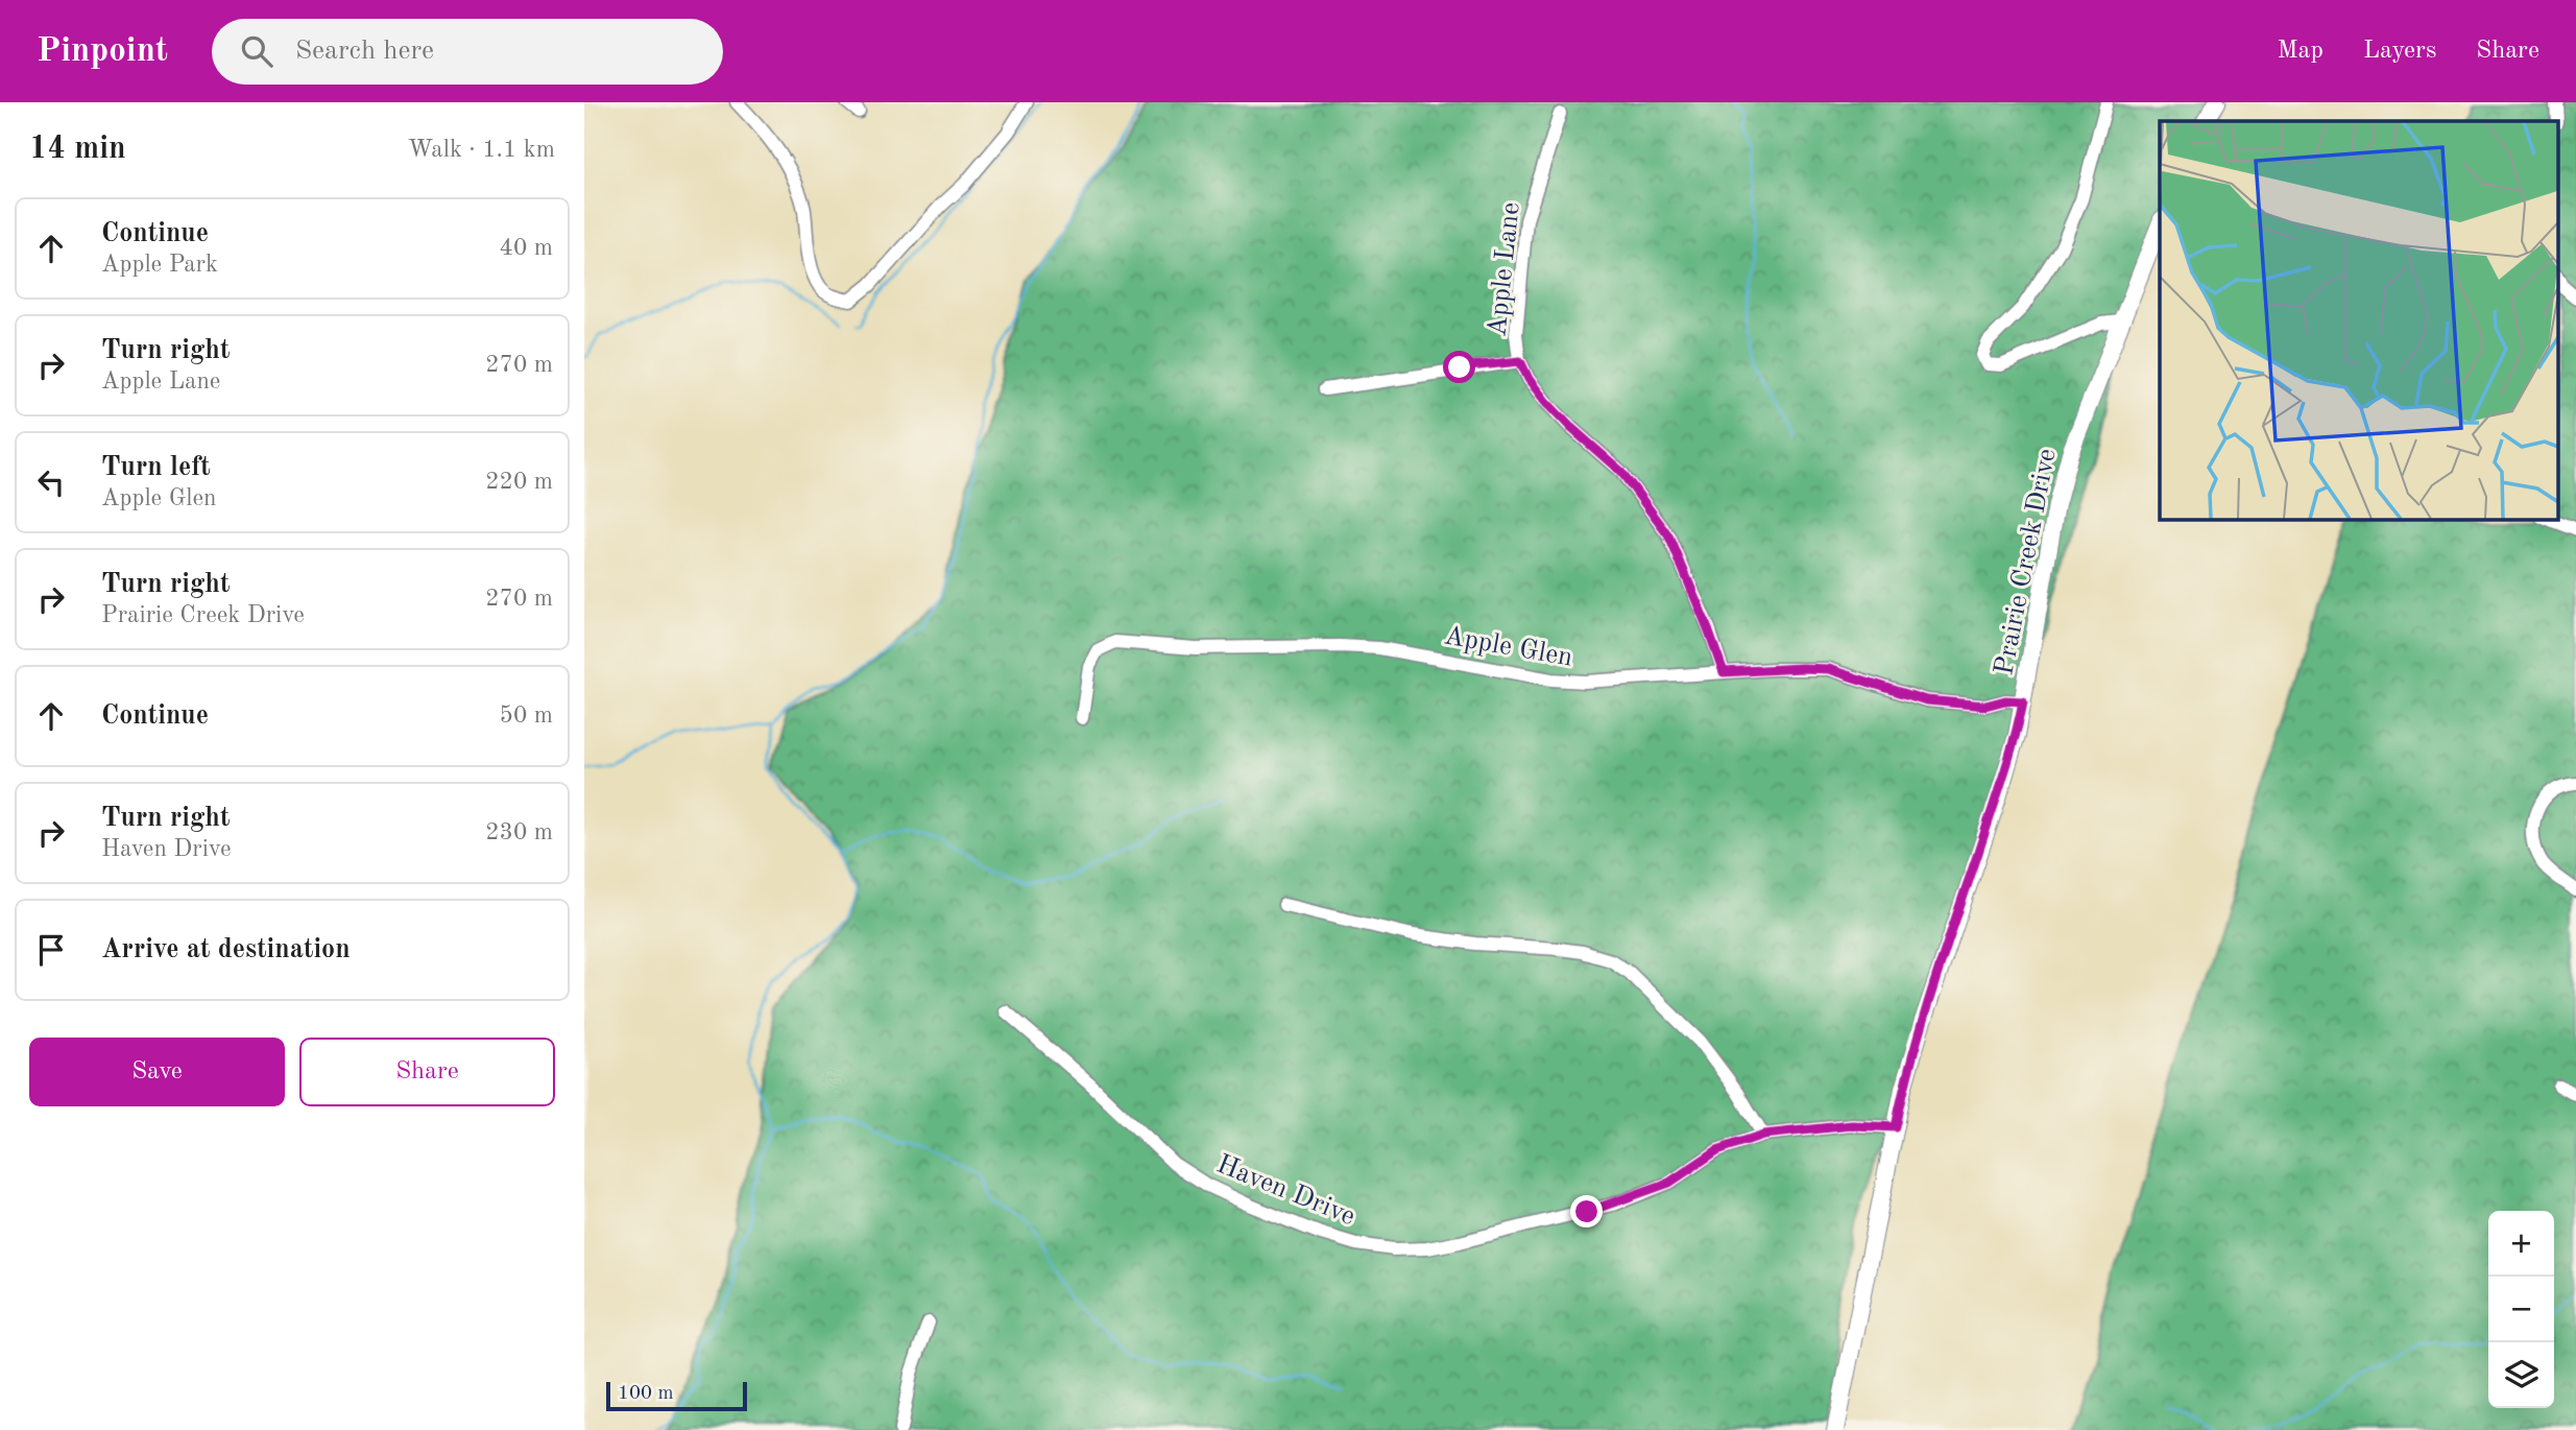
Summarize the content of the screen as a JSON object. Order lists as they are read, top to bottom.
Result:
{
  "streets": {
    "main road": ["Prairie Creek Drive"],
    "street": ["Apple Lane", "Apple Glen", "Haven Drive"]
  },
  "crossings": [
    ["Apple Lane", "Apple Glen"],
    ["Prairie Creek Drive", "Apple Glen"],
    ["Prairie Creek Drive", "Haven Drive"]
  ],
  "scale_bar": "100 m",
  "page": {
    "header": "Pinpoint",
    "search": "Search here",
    "nav": ["Map", "Layers", "Share"],
    "heading": ["14 min", "Walk · 1.1 km"],
    "list": [
      ["Continue", "Apple Park", "40 m"],
      ["Turn right", "Apple Lane", "270 m"],
      ["Turn left", "Apple Glen", "220 m"],
      ["Turn right", "Prairie Creek Drive", "270 m"],
      ["Continue", "50 m"],
      ["Turn right", "Haven Drive", "230 m"],
      "Arrive at destination"
    ],
    "buttons": ["Save", "Share"],
    "map_buttons": ["+", "−"],
    "scale": "100 m"
  }
}
